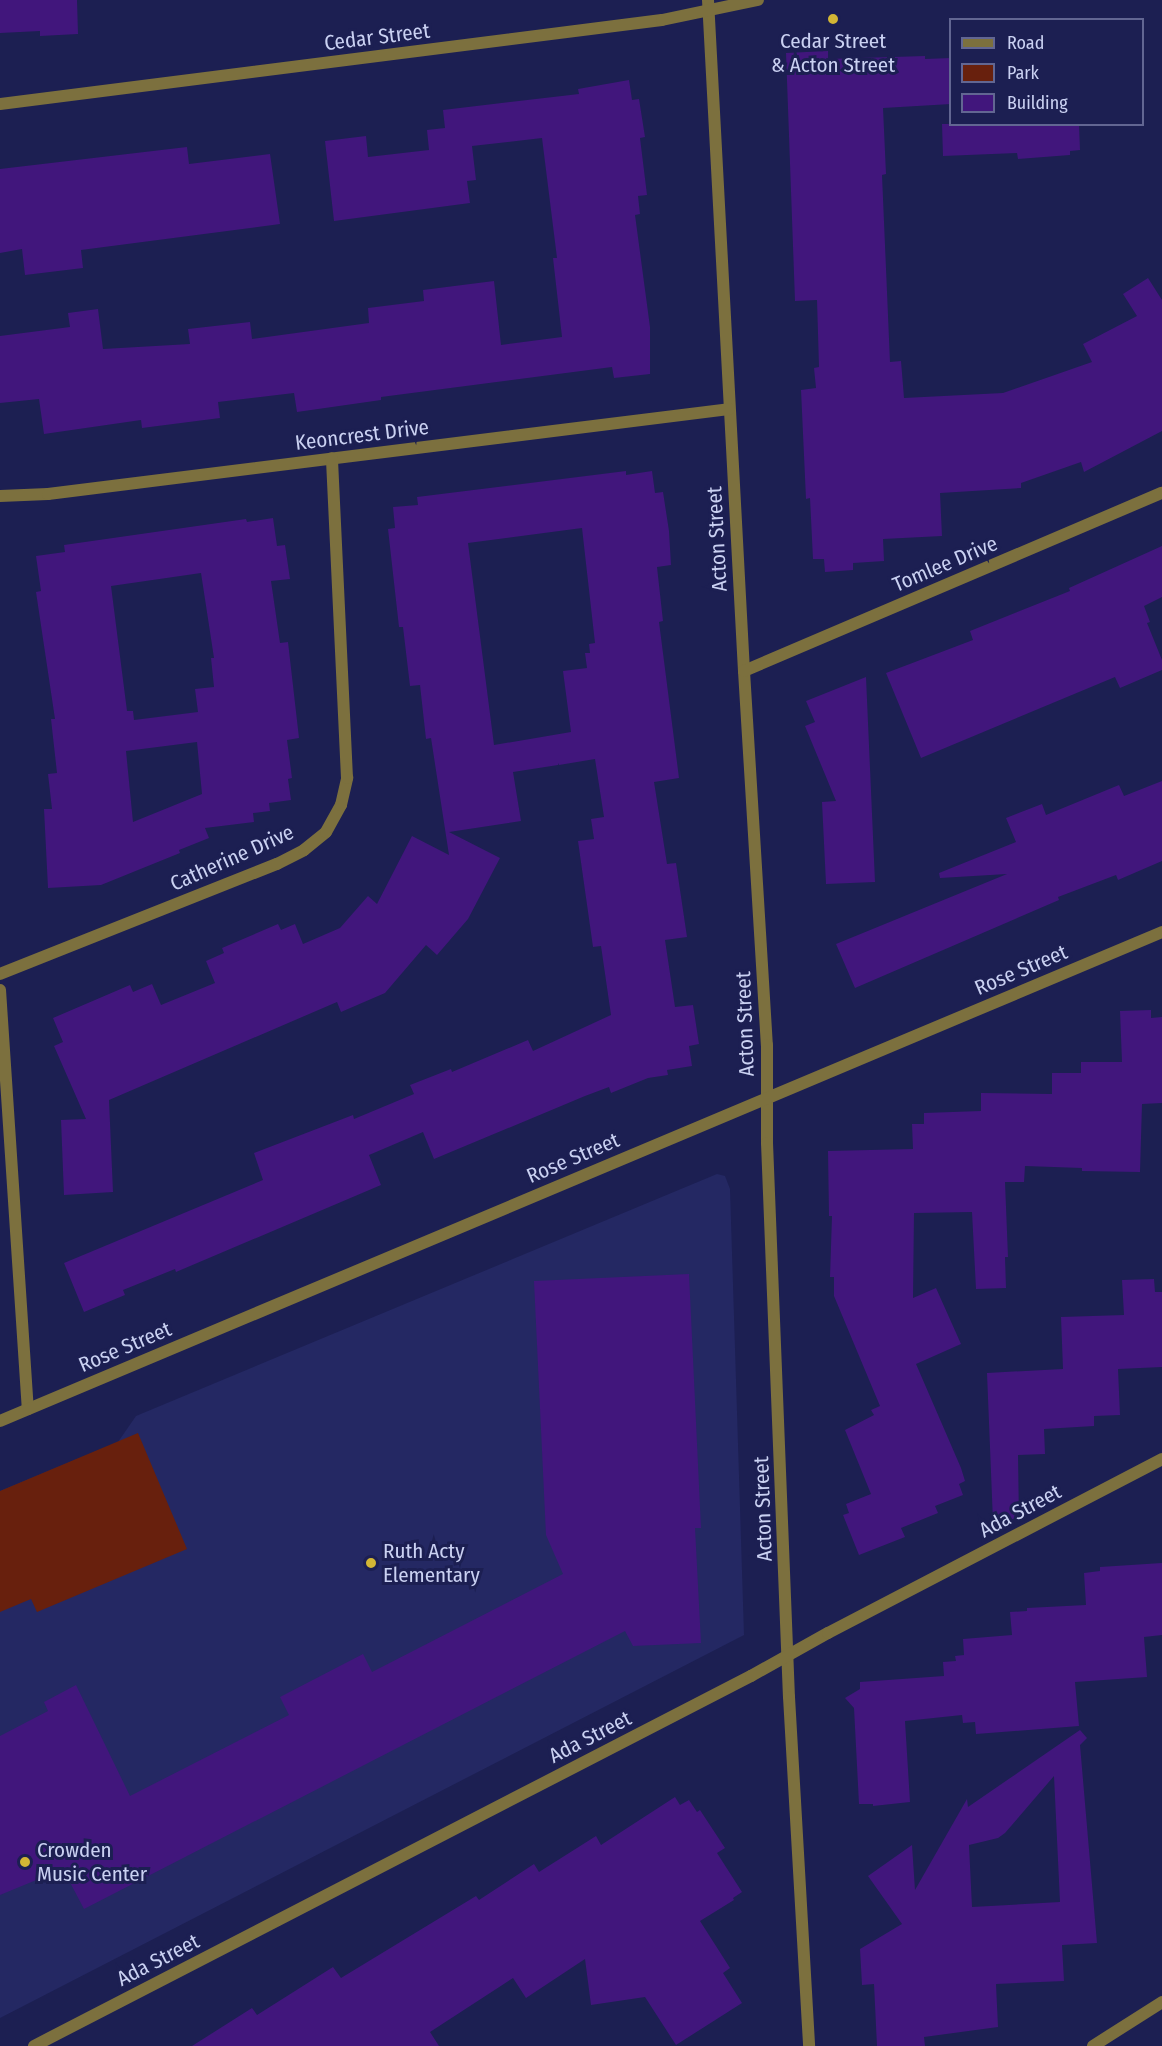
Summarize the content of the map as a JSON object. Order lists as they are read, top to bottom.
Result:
{
  "streets": {
    "street": [
      "Cedar Street",
      "Keoncrest Drive",
      "Acton Street",
      "Tomlee Drive",
      "Catherine Drive",
      "Rose Street",
      "Ada Street"
    ]
  },
  "crossings": [
    ["Cedar Street", "Acton Street"],
    ["Keoncrest Drive", "Acton Street"],
    ["Keoncrest Drive", "Catherine Drive"],
    ["Acton Street", "Tomlee Drive"],
    ["Acton Street", "Rose Street"],
    ["Acton Street", "Ada Street"]
  ],
  "places": ["Cedar Street & Acton Street", "Ruth Acty Elementary", "Crowden Music Center"],
  "legend": ["Road", "Park", "Building"]
}
